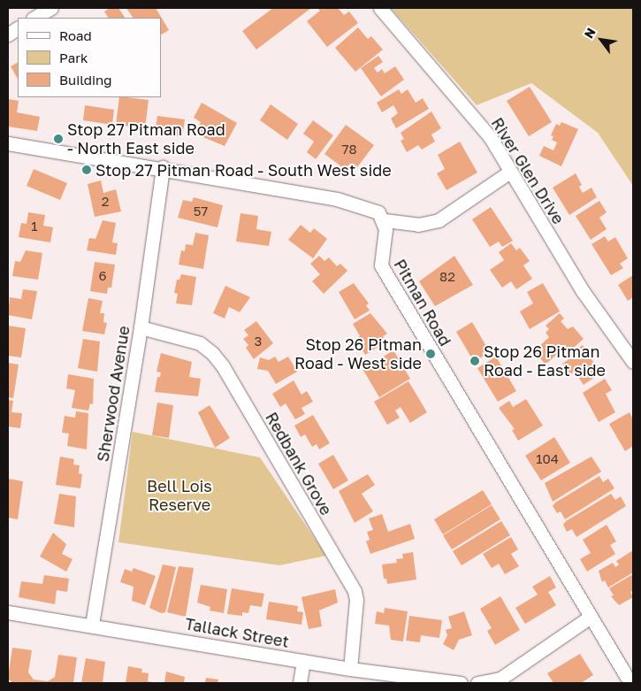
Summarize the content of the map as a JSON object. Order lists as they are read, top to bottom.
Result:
{
  "streets": {
    "street": [
      "River Glen Drive",
      "Pitman Road",
      "Sherwood Avenue",
      "Redbank Grove",
      "Tallack Street"
    ]
  },
  "crossings": [
    ["Sherwood Avenue", "Redbank Grove"],
    ["Sherwood Avenue", "Tallack Street"],
    ["Redbank Grove", "Tallack Street"]
  ],
  "parks": ["Bell Lois Reserve"],
  "places": [
    "Stop 27 Pitman Road - North East side",
    "Stop 27 Pitman Road - South West side",
    "Stop 26 Pitman Road - West side",
    "Stop 26 Pitman Road - East side"
  ],
  "house_numbers": [
    "78",
    "2",
    "57",
    "1",
    "6",
    "82",
    "3",
    "104"
  ],
  "legend": ["Road", "Park", "Building"],
  "north": "top left"
}
